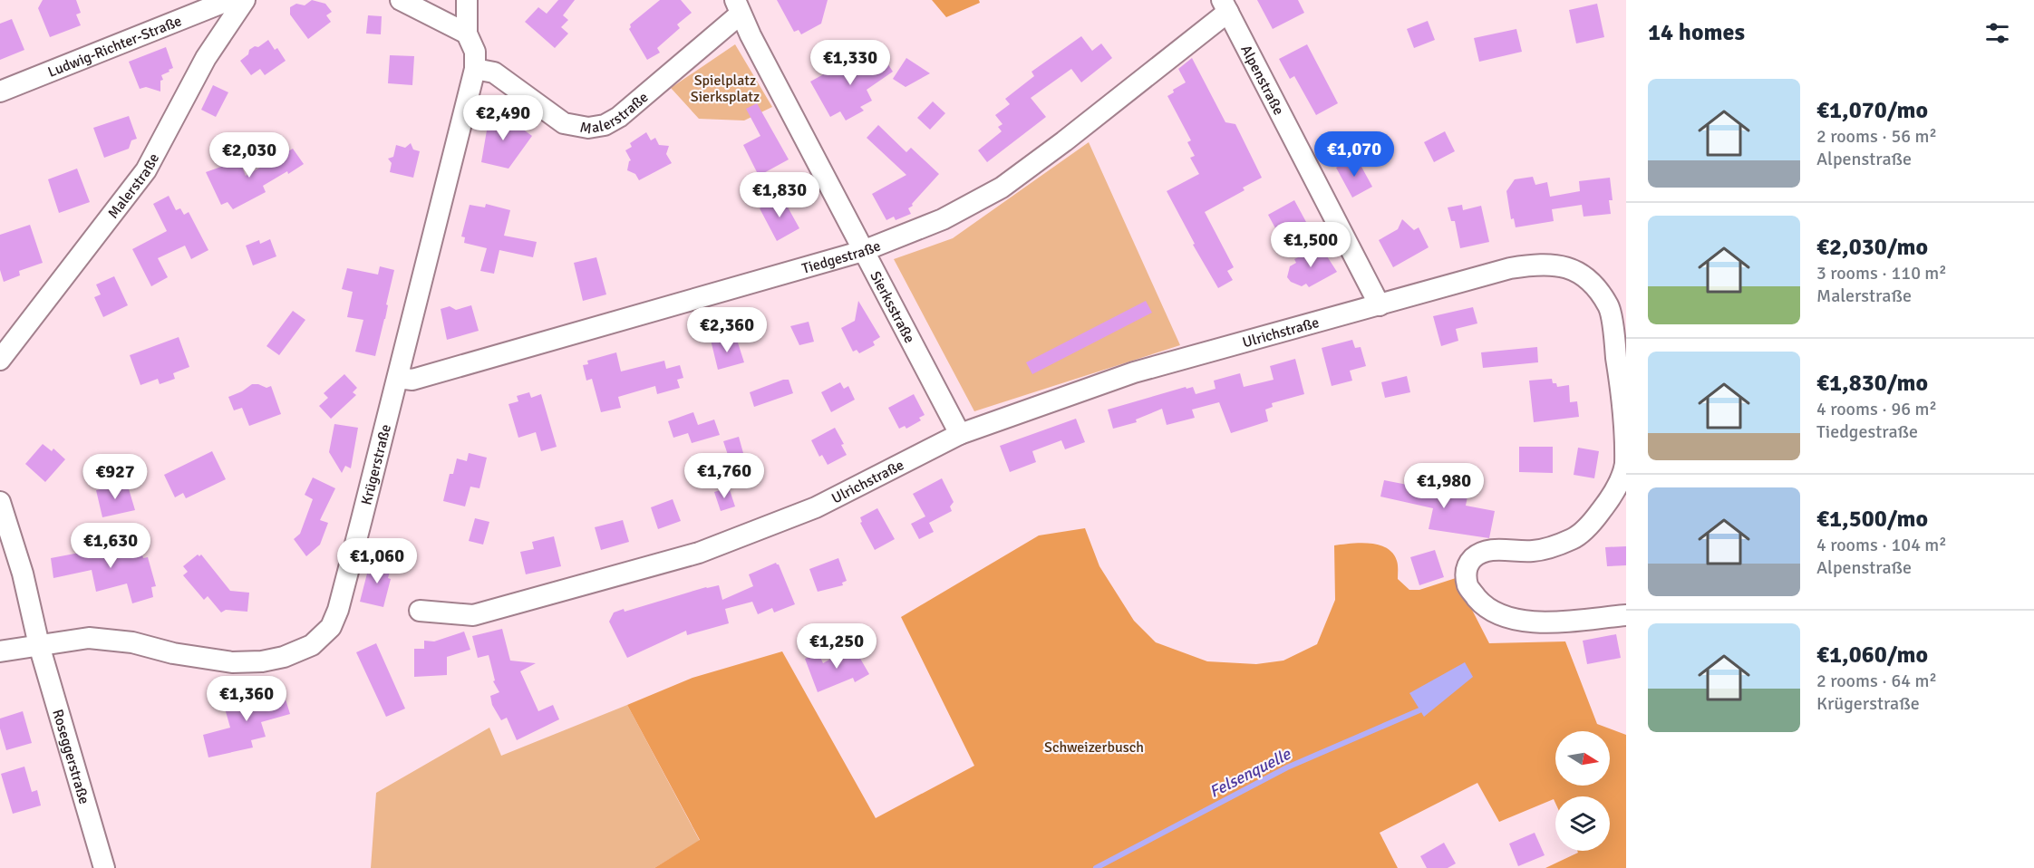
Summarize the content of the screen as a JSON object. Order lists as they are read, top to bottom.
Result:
{
  "streets": {
    "street": [
      "Ludwig-Richter-Straße",
      "Alpenstraße",
      "Malerstraße",
      "Tiedgestraße",
      "Sierksstraße",
      "Ulrichstraße",
      "Krügerstraße",
      "Roseggerstraße"
    ]
  },
  "crossings": [
    ["Alpenstraße", "Tiedgestraße"],
    ["Alpenstraße", "Ulrichstraße"],
    ["Malerstraße", "Sierksstraße"],
    ["Malerstraße", "Krügerstraße"],
    ["Tiedgestraße", "Sierksstraße"],
    ["Tiedgestraße", "Krügerstraße"],
    ["Sierksstraße", "Ulrichstraße"],
    ["Krügerstraße", "Roseggerstraße"]
  ],
  "water": ["Felsenquelle"],
  "parks": ["Spielplatz Sierksplatz", "Schweizerbusch"],
  "north": "right",
  "page": {
    "heading": "14 homes",
    "price": [
      "€1,330",
      "€2,490",
      "€1,070",
      "€2,030",
      "€1,830",
      "€1,500",
      "€2,360",
      "€1,760",
      "€927",
      "€1,980",
      "€1,630",
      "€1,060",
      "€1,250",
      "€1,360"
    ],
    "list": [
      {
        "name": "€1,070/mo",
        "note": "2 rooms · 56 m² · Alpenstraße"
      },
      {
        "name": "€2,030/mo",
        "note": "3 rooms · 110 m² · Malerstraße"
      },
      {
        "name": "€1,830/mo",
        "note": "4 rooms · 96 m² · Tiedgestraße"
      },
      {
        "name": "€1,500/mo",
        "note": "4 rooms · 104 m² · Alpenstraße"
      },
      {
        "name": "€1,060/mo",
        "note": "2 rooms · 64 m² · Krügerstraße"
      }
    ]
  }
}
